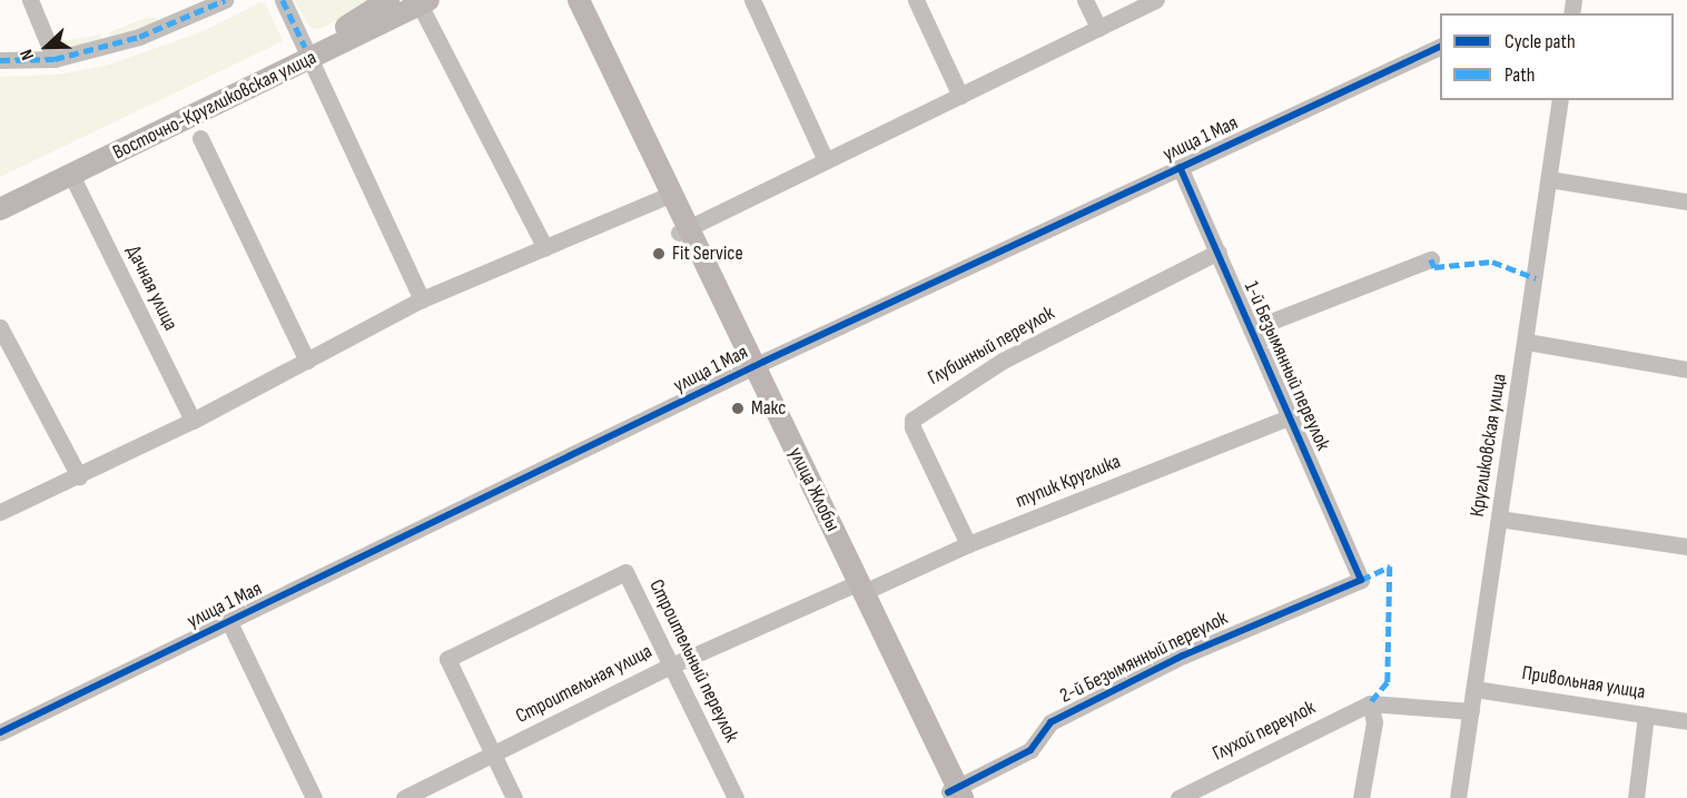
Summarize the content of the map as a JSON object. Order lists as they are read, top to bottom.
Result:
{
  "streets": {
    "main road": ["Восточно-Кругликовская улица", "улица Жлобы"],
    "street": [
      "улица 1 Мая",
      "Дачная улица",
      "Глубинный переулок",
      "1-й Безымянный переулок",
      "Кругликовская улица",
      "тупик Круглика",
      "2-й Безымянный переулок",
      "Строительный переулок",
      "Привольная улица",
      "Строительная улица",
      "Глухой переулок"
    ]
  },
  "crossings": [
    ["Восточно-Кругликовская улица", "Дачная улица"],
    ["улица 1 Мая", "1-й Безымянный переулок"],
    ["улица 1 Мая", "улица Жлобы"],
    ["Глубинный переулок", "1-й Безымянный переулок"],
    ["Глубинный переулок", "тупик Круглика"],
    ["1-й Безымянный переулок", "тупик Круглика"],
    ["1-й Безымянный переулок", "2-й Безымянный переулок"],
    ["Кругликовская улица", "Привольная улица"],
    ["тупик Круглика", "улица Жлобы"],
    ["тупик Круглика", "Строительная улица"],
    ["улица Жлобы", "2-й Безымянный переулок"],
    ["улица Жлобы", "Строительная улица"],
    ["Строительный переулок", "Строительная улица"]
  ],
  "places": ["Fit Service", "Макс"],
  "legend": ["Cycle path", "Path"],
  "north": "left"
}
